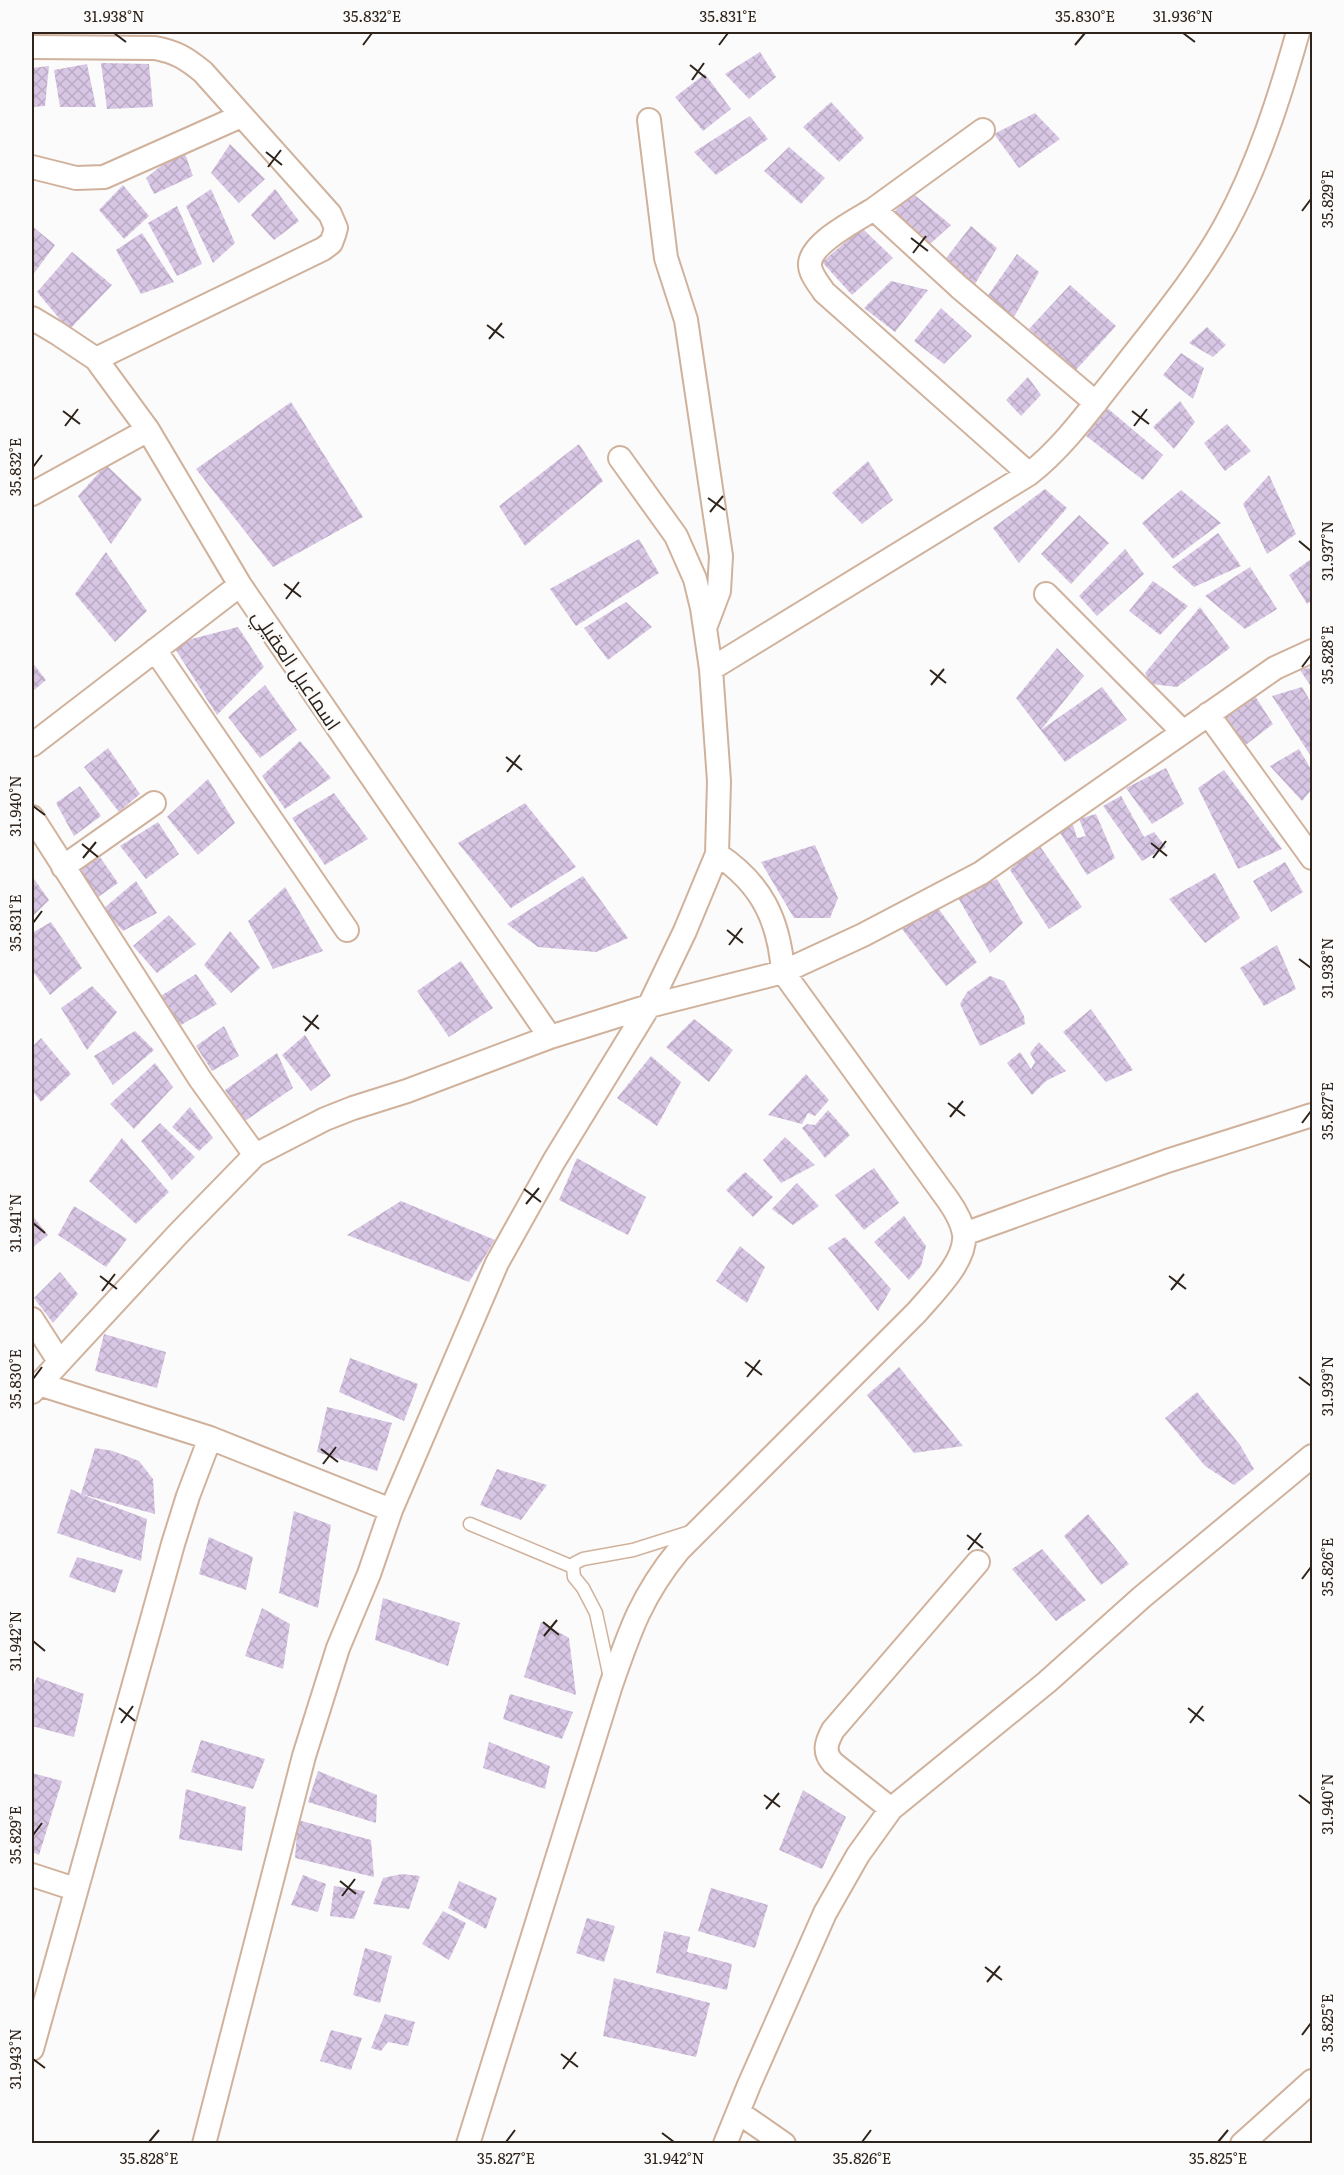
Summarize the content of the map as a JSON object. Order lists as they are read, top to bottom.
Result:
{
  "streets": {
    "street": ["اسماعيل العقيلي"]
  },
  "coordinates": [
    "31.938°N",
    "35.832°E",
    "35.831°E",
    "35.830°E",
    "31.936°N",
    "35.829°E",
    "31.937°N",
    "35.828°E",
    "31.940°N",
    "35.827°E",
    "31.941°N",
    "31.939°N",
    "35.826°E",
    "31.942°N",
    "35.825°E",
    "31.943°N"
  ]
}
